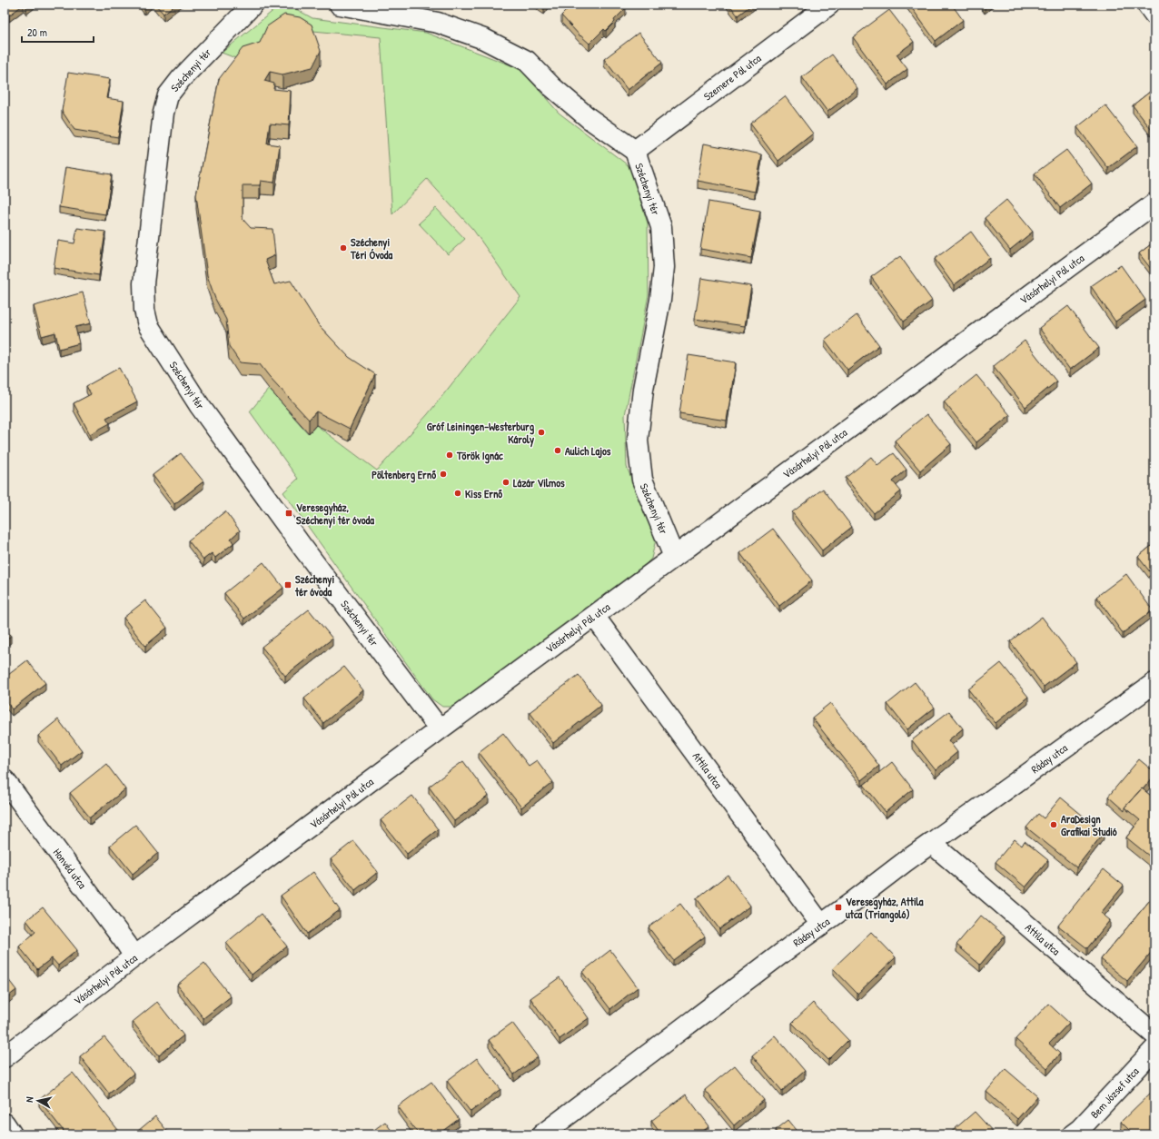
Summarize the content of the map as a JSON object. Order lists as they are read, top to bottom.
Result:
{
  "streets": {
    "street": [
      "Széchenyi tér",
      "Szemere Pál utca",
      "Vásárhelyi Pál utca",
      "Ráday utca",
      "Attila utca",
      "Honvéd utca",
      "Bem József utca"
    ]
  },
  "crossings": [
    ["Széchenyi tér", "Szemere Pál utca"],
    ["Széchenyi tér", "Vásárhelyi Pál utca"],
    ["Vásárhelyi Pál utca", "Attila utca"],
    ["Vásárhelyi Pál utca", "Honvéd utca"],
    ["Ráday utca", "Attila utca"]
  ],
  "places": {
    "other": [
      "Széchenyi Téri Óvoda",
      "Gróf Leiningen-Westerburg Károly",
      "Aulich Lajos",
      "Török Ignác",
      "Pöltenberg Ernő",
      "Lázár Vilmos",
      "Kiss Ernő",
      "AraDesign Grafikai Studió"
    ],
    "transit": ["Veresegyház, Széchenyi tér óvoda", "Széchenyi tér óvoda", "Veresegyház, Attila utca (Triangoló)"]
  },
  "scale_bar": "20 m",
  "north": "left"
}
